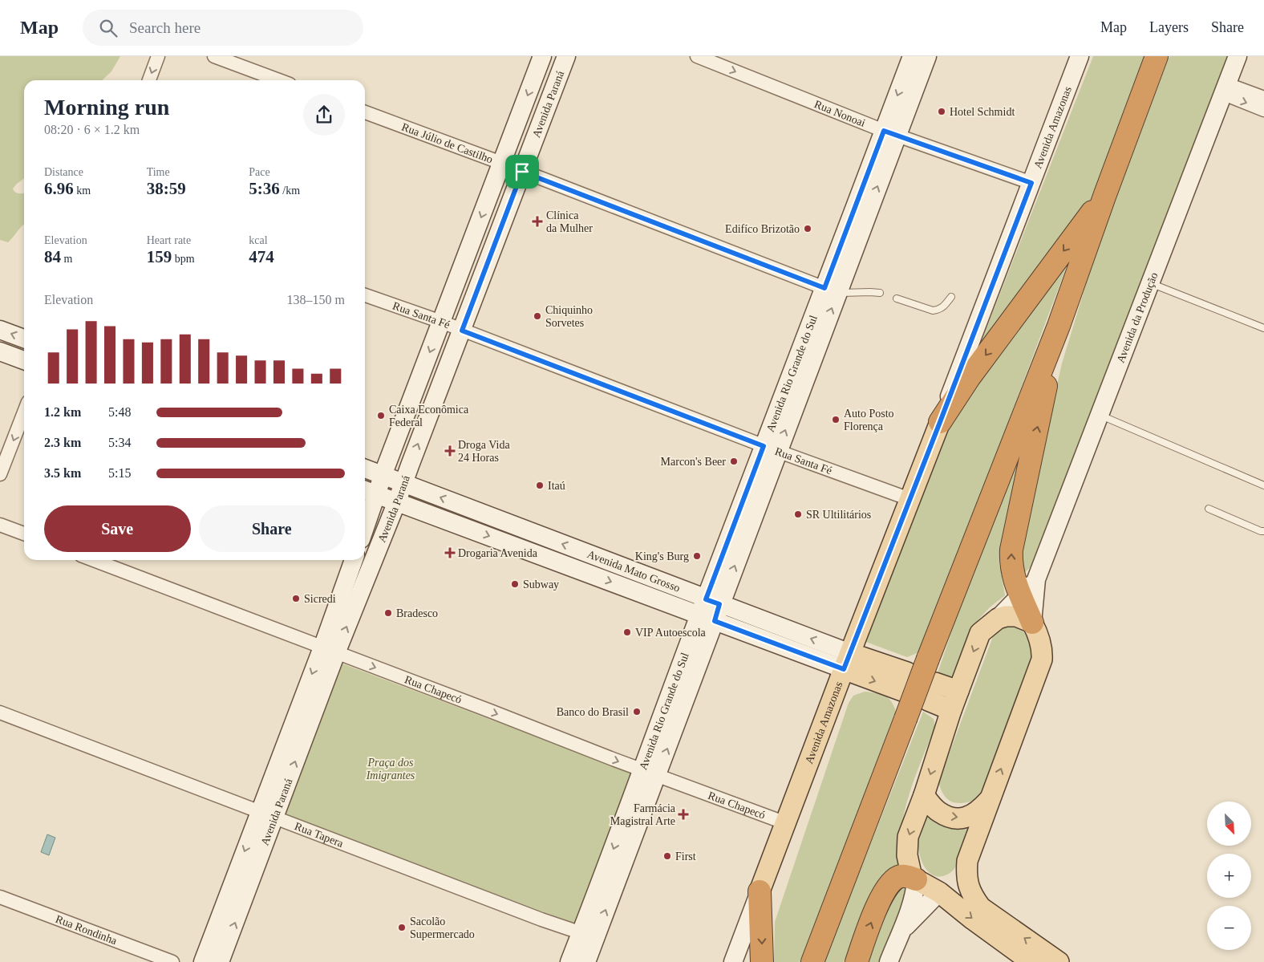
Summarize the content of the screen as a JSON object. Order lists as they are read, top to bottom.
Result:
{
  "streets": {
    "main road": ["Avenida Amazonas", "Avenida Mato Grosso"],
    "street": [
      "Avenida Paraná",
      "Rua Nonoai",
      "Rua Júlio de Castilho",
      "Rua Santa Fé",
      "Avenida da Produção",
      "Avenida Rio Grande do Sul",
      "Rua Chapecó",
      "Rua Tapera",
      "Rua Rondinha"
    ]
  },
  "crossings": [
    ["Avenida Paraná", "Rua Júlio de Castilho"],
    ["Avenida Paraná", "Rua Santa Fé"],
    ["Avenida Paraná", "Avenida Mato Grosso"],
    ["Avenida Paraná", "Rua Chapecó"],
    ["Avenida Paraná", "Rua Tapera"],
    ["Rua Nonoai", "Avenida Amazonas"],
    ["Rua Nonoai", "Avenida Rio Grande do Sul"],
    ["Avenida Amazonas", "Rua Santa Fé"],
    ["Avenida Amazonas", "Avenida Mato Grosso"],
    ["Avenida Amazonas", "Rua Chapecó"],
    ["Rua Júlio de Castilho", "Avenida Rio Grande do Sul"],
    ["Rua Santa Fé", "Avenida Rio Grande do Sul"],
    ["Avenida Rio Grande do Sul", "Avenida Mato Grosso"],
    ["Avenida Rio Grande do Sul", "Rua Chapecó"],
    ["Avenida Rio Grande do Sul", "Rua Tapera"]
  ],
  "one_way": ["Rua Nonoai", "Rua Chapecó"],
  "parks": ["Praça dos Imigrantes"],
  "places": {
    "other": [
      "Hotel Schmidt",
      "Edifíco Brizotão",
      "Chiquinho Sorvetes",
      "Caixa Econômica Federal",
      "Auto Posto Florença",
      "Marcon's Beer",
      "Itaú",
      "SR Ultilitários",
      "King's Burg",
      "Subway",
      "Sicredi",
      "Bradesco",
      "VIP Autoescola",
      "Banco do Brasil",
      "First",
      "Sacolão Supermercado"
    ],
    "health": [
      "Clínica da Mulher",
      "Droga Vida 24 Horas",
      "Drogaria Avenida",
      "Farmácia Magistral Arte"
    ]
  },
  "north": "bottom right",
  "page": {
    "header": "Map",
    "search": "Search here",
    "nav": ["Map", "Layers", "Share"],
    "heading": ["Morning run", "08:20 · 6 × 1.2 km"],
    "stats": [
      ["Distance", "6.96 km"],
      ["Time", "38:59"],
      ["Pace", "5:36 /km"],
      ["Elevation", "84 m"],
      ["Heart rate", "159 bpm"],
      ["kcal", "474"]
    ],
    "chart": ["Elevation", "138–150 m"],
    "list": [
      {
        "name": "1.2 km",
        "note": "5:48"
      },
      {
        "name": "2.3 km",
        "note": "5:34"
      },
      {
        "name": "3.5 km",
        "note": "5:15"
      }
    ],
    "buttons": ["Save", "Share"],
    "map_buttons": ["+", "−"]
  }
}
